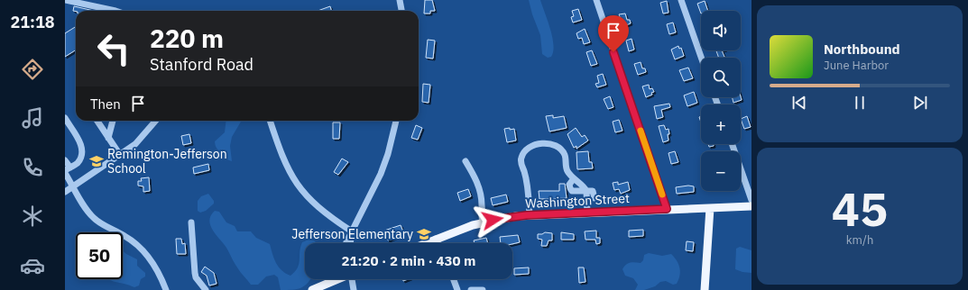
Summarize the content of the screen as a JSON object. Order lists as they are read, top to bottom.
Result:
{
  "streets": {
    "main road": ["Washington Street"]
  },
  "places": {
    "school or university": ["Remington-Jefferson School", "Jefferson Elementary"]
  },
  "page": {
    "tabs": "21:18",
    "map_buttons": ["+", "−"],
    "turn": ["220 m", "Stanford Road"],
    "song": ["Northbound", "June Harbor"],
    "then": "Then",
    "tile": ["45", "km/h"],
    "limit": "50",
    "trip": "21:20 · 2 min · 430 m"
  }
}
